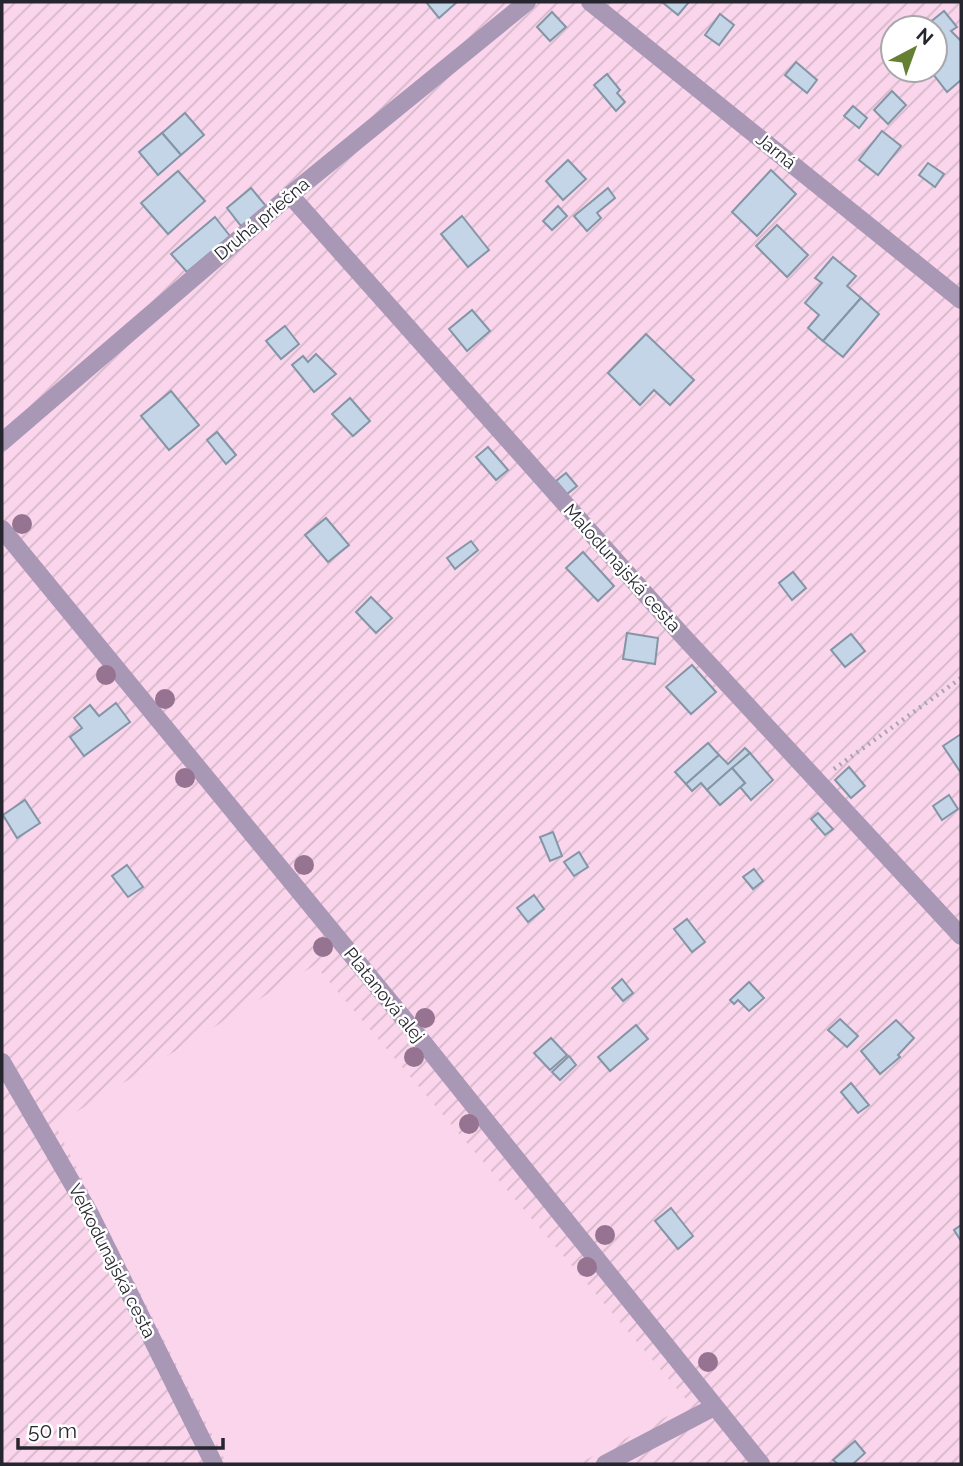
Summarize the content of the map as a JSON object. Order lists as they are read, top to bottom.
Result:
{
  "streets": {
    "street": [
      "Jarná",
      "Druhá priečna",
      "Malodunajská cesta",
      "Platanová alej",
      "Veľkodunajská cesta"
    ]
  },
  "crossings": [
    ["Druhá priečna", "Malodunajská cesta"]
  ],
  "scale_bar": "50 m",
  "north": "top right"
}
